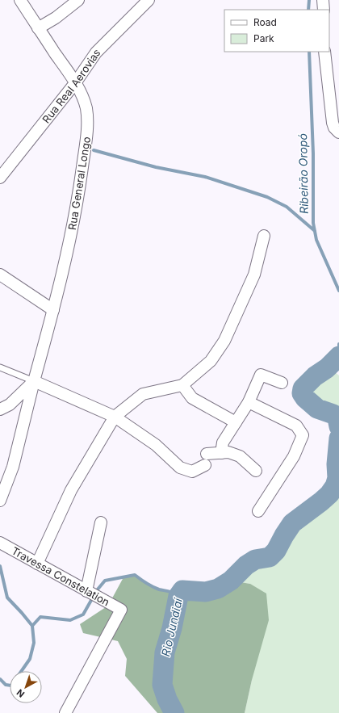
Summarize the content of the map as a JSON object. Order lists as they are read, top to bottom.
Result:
{
  "streets": {
    "street": ["Rua Real Aerovias", "Rua General Longo", "Travessa Constelation"]
  },
  "crossings": [
    ["Rua Real Aerovias", "Rua General Longo"]
  ],
  "water": ["Ribeirão Oropó", "Rio Jundiaí"],
  "legend": ["Road", "Park"],
  "north": "bottom left"
}
